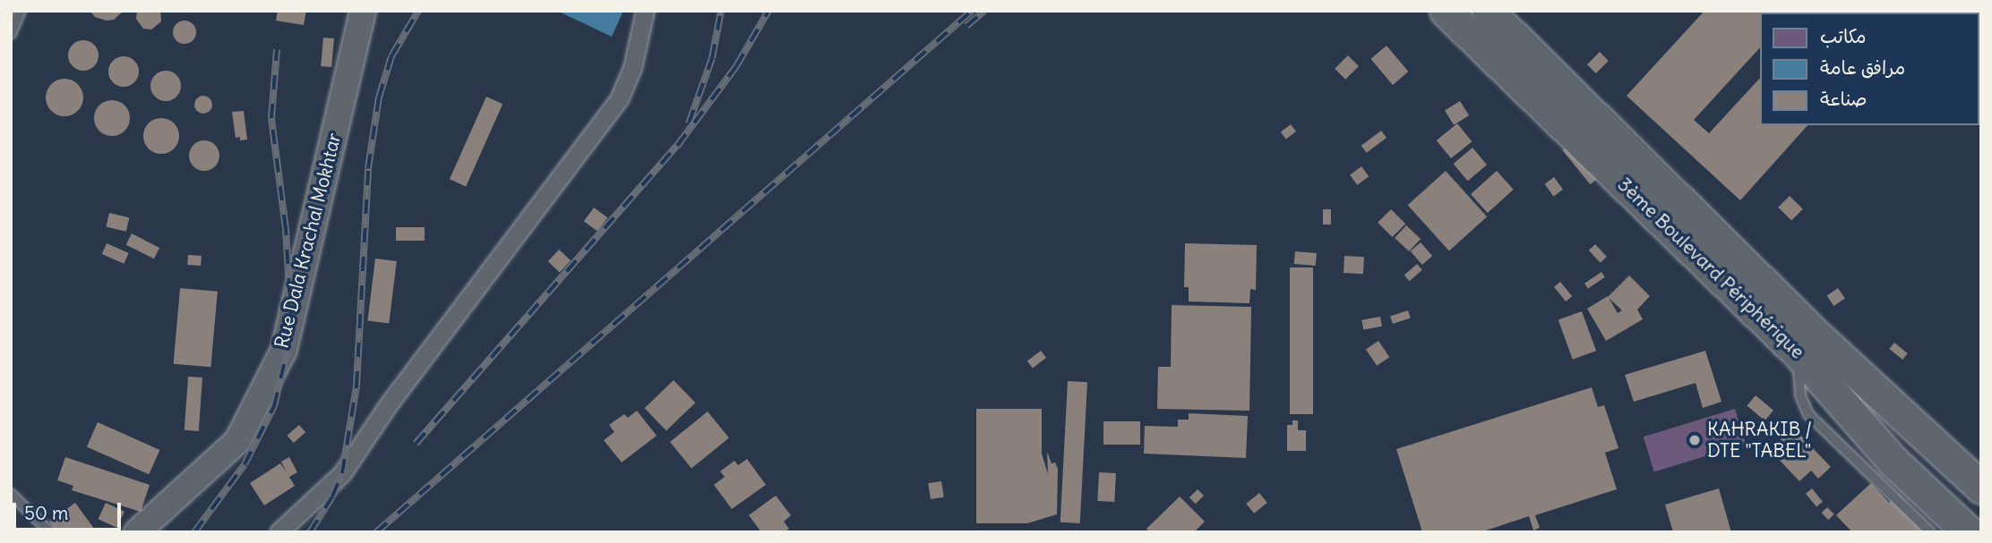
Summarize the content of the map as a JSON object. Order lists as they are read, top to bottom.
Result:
{
  "streets": {
    "highway": ["3ème Boulevard Périphérique"],
    "street": ["Rue Dala Krachal Mokhtar"]
  },
  "places": ["KAHRAKIB / DTE \"TABEL\""],
  "legend": ["مكاتب", "مرافق عامة", "صناعة"],
  "scale_bar": "50 m"
}
